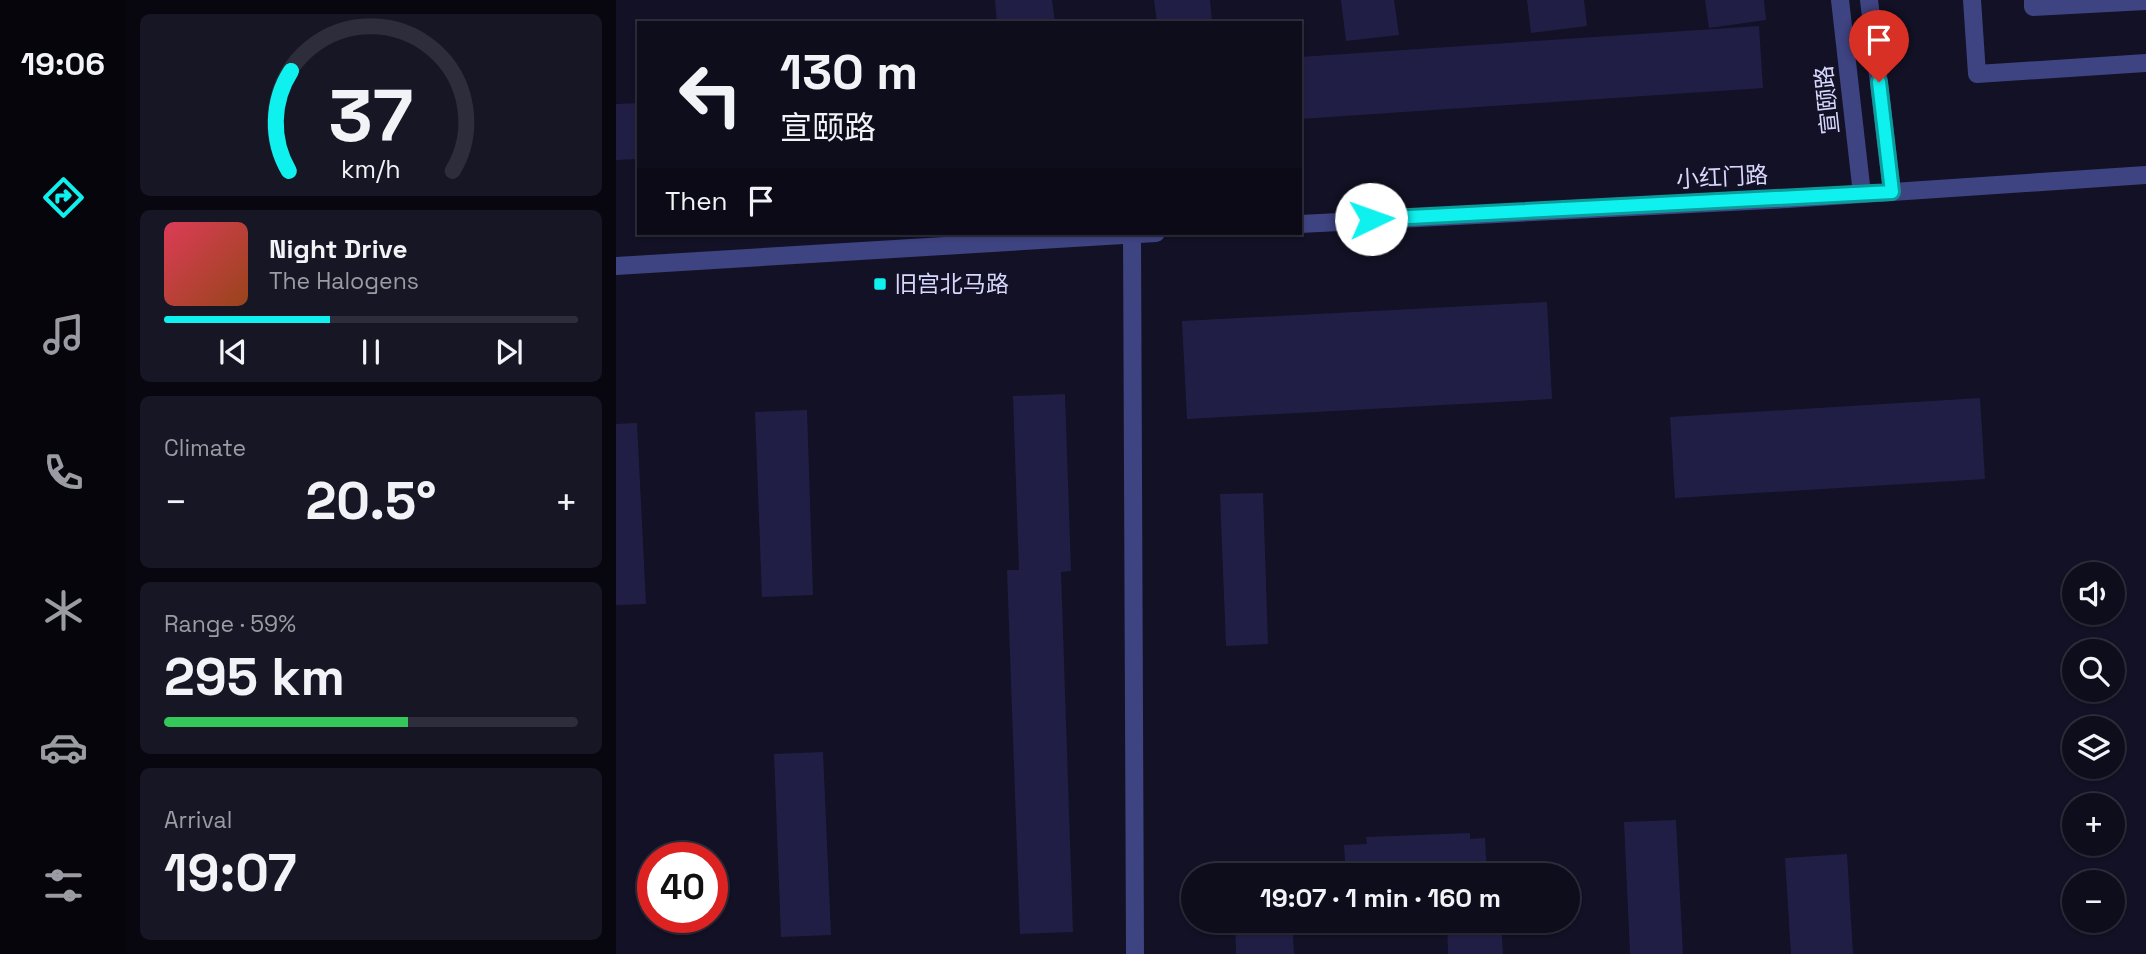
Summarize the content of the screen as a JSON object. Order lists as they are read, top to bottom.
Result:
{
  "streets": {
    "street": ["宣颐路", "小红门路"]
  },
  "crossings": [
    ["宣颐路", "小红门路"]
  ],
  "places": {
    "transit": ["旧宫北马路"]
  },
  "page": {
    "tabs": "19:06",
    "turn": ["130 m", "宣颐路"],
    "then": "Then",
    "song": ["Night Drive", "The Halogens"],
    "tile": [
      "Climate",
      ["Range · 59%", "295 km"],
      ["Arrival", "19:07"]
    ],
    "heat": ["−", "20.5°", "+"],
    "map_buttons": ["+", "−"],
    "limit": "40",
    "trip": "19:07 · 1 min · 160 m",
    "gauge": ["37", "km/h"]
  }
}
